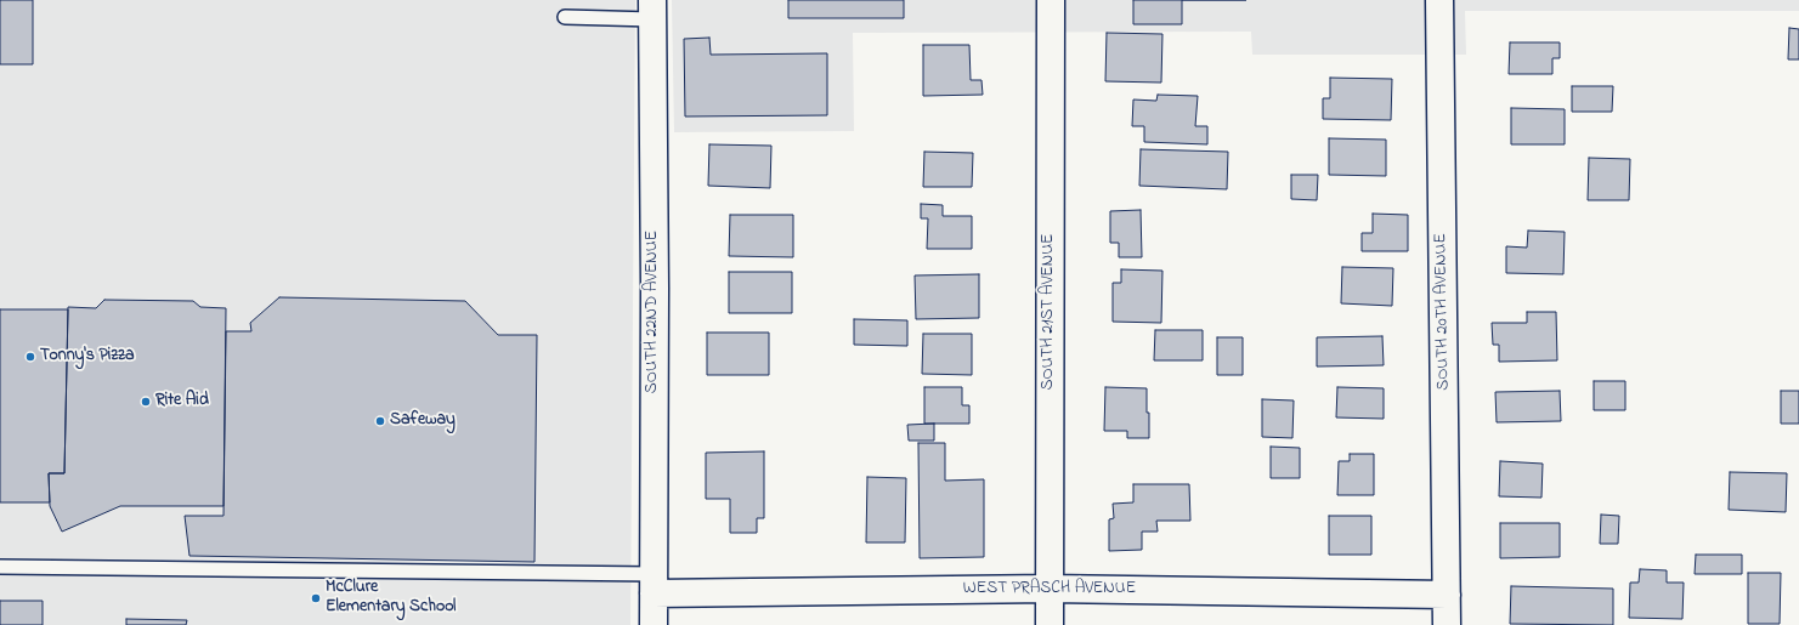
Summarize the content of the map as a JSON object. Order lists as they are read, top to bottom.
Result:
{
  "streets": {
    "street": [
      "SOUTH 22ND AVENUE",
      "SOUTH 21ST AVENUE",
      "SOUTH 20TH AVENUE",
      "WEST PRASCH AVENUE"
    ]
  },
  "crossings": [
    ["SOUTH 22ND AVENUE", "WEST PRASCH AVENUE"],
    ["SOUTH 21ST AVENUE", "WEST PRASCH AVENUE"],
    ["SOUTH 20TH AVENUE", "WEST PRASCH AVENUE"]
  ],
  "places": [
    "Tonny's Pizza",
    "Rite Aid",
    "Safeway",
    "McClure Elementary School"
  ]
}
